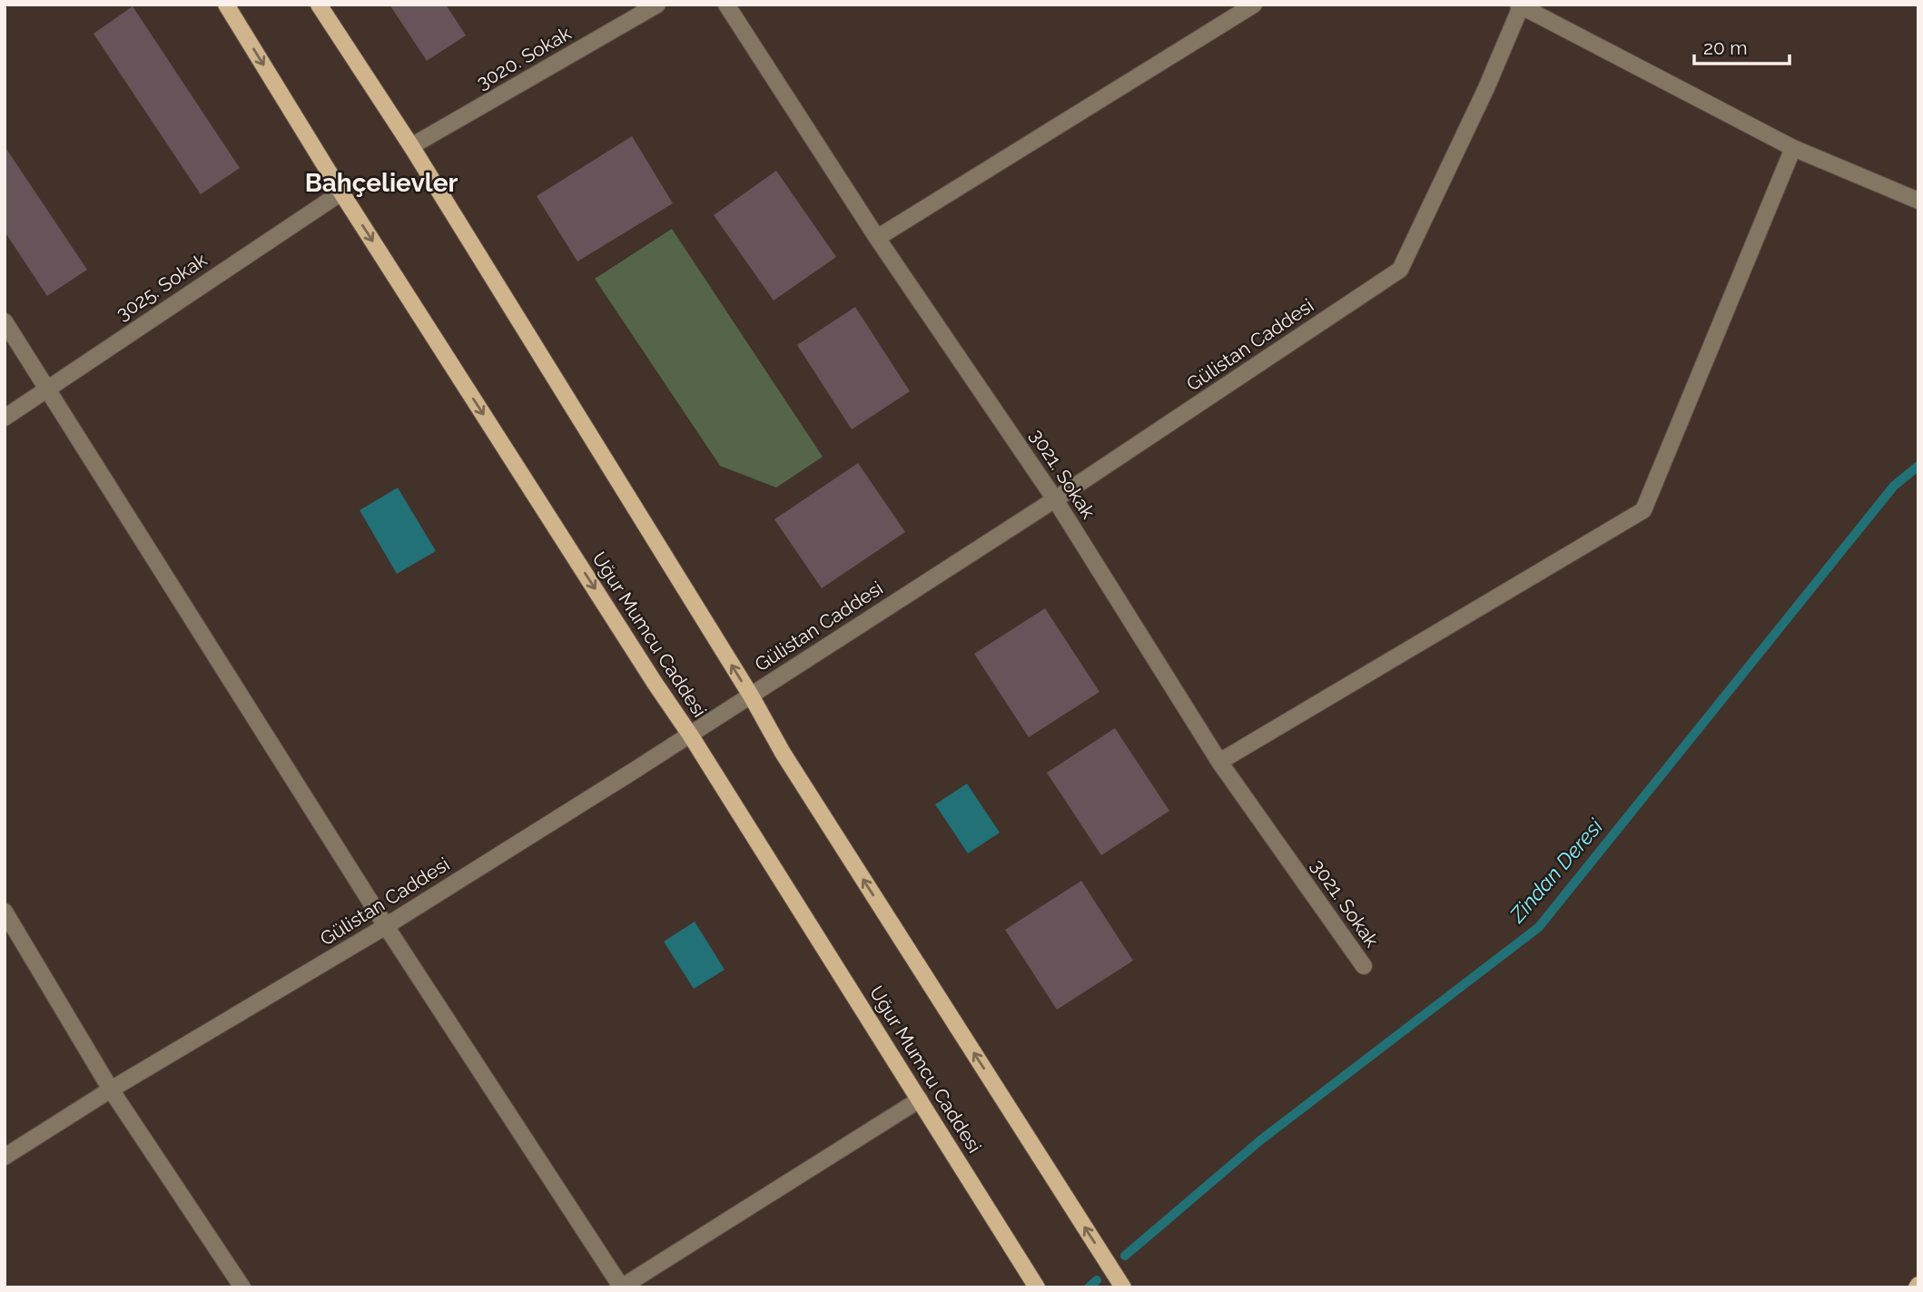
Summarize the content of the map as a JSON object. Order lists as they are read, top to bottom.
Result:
{
  "streets": {
    "main road": ["Uğur Mumcu Caddesi"],
    "street": [
      "3020. Sokak",
      "3025. Sokak",
      "Gülistan Caddesi",
      "3021. Sokak"
    ]
  },
  "crossings": [
    ["3025. Sokak", "Uğur Mumcu Caddesi"],
    ["Gülistan Caddesi", "3021. Sokak"],
    ["Gülistan Caddesi", "Uğur Mumcu Caddesi"]
  ],
  "districts": ["Bahçelievler"],
  "water": ["Zindan Deresi"],
  "scale_bar": "20 m"
}
